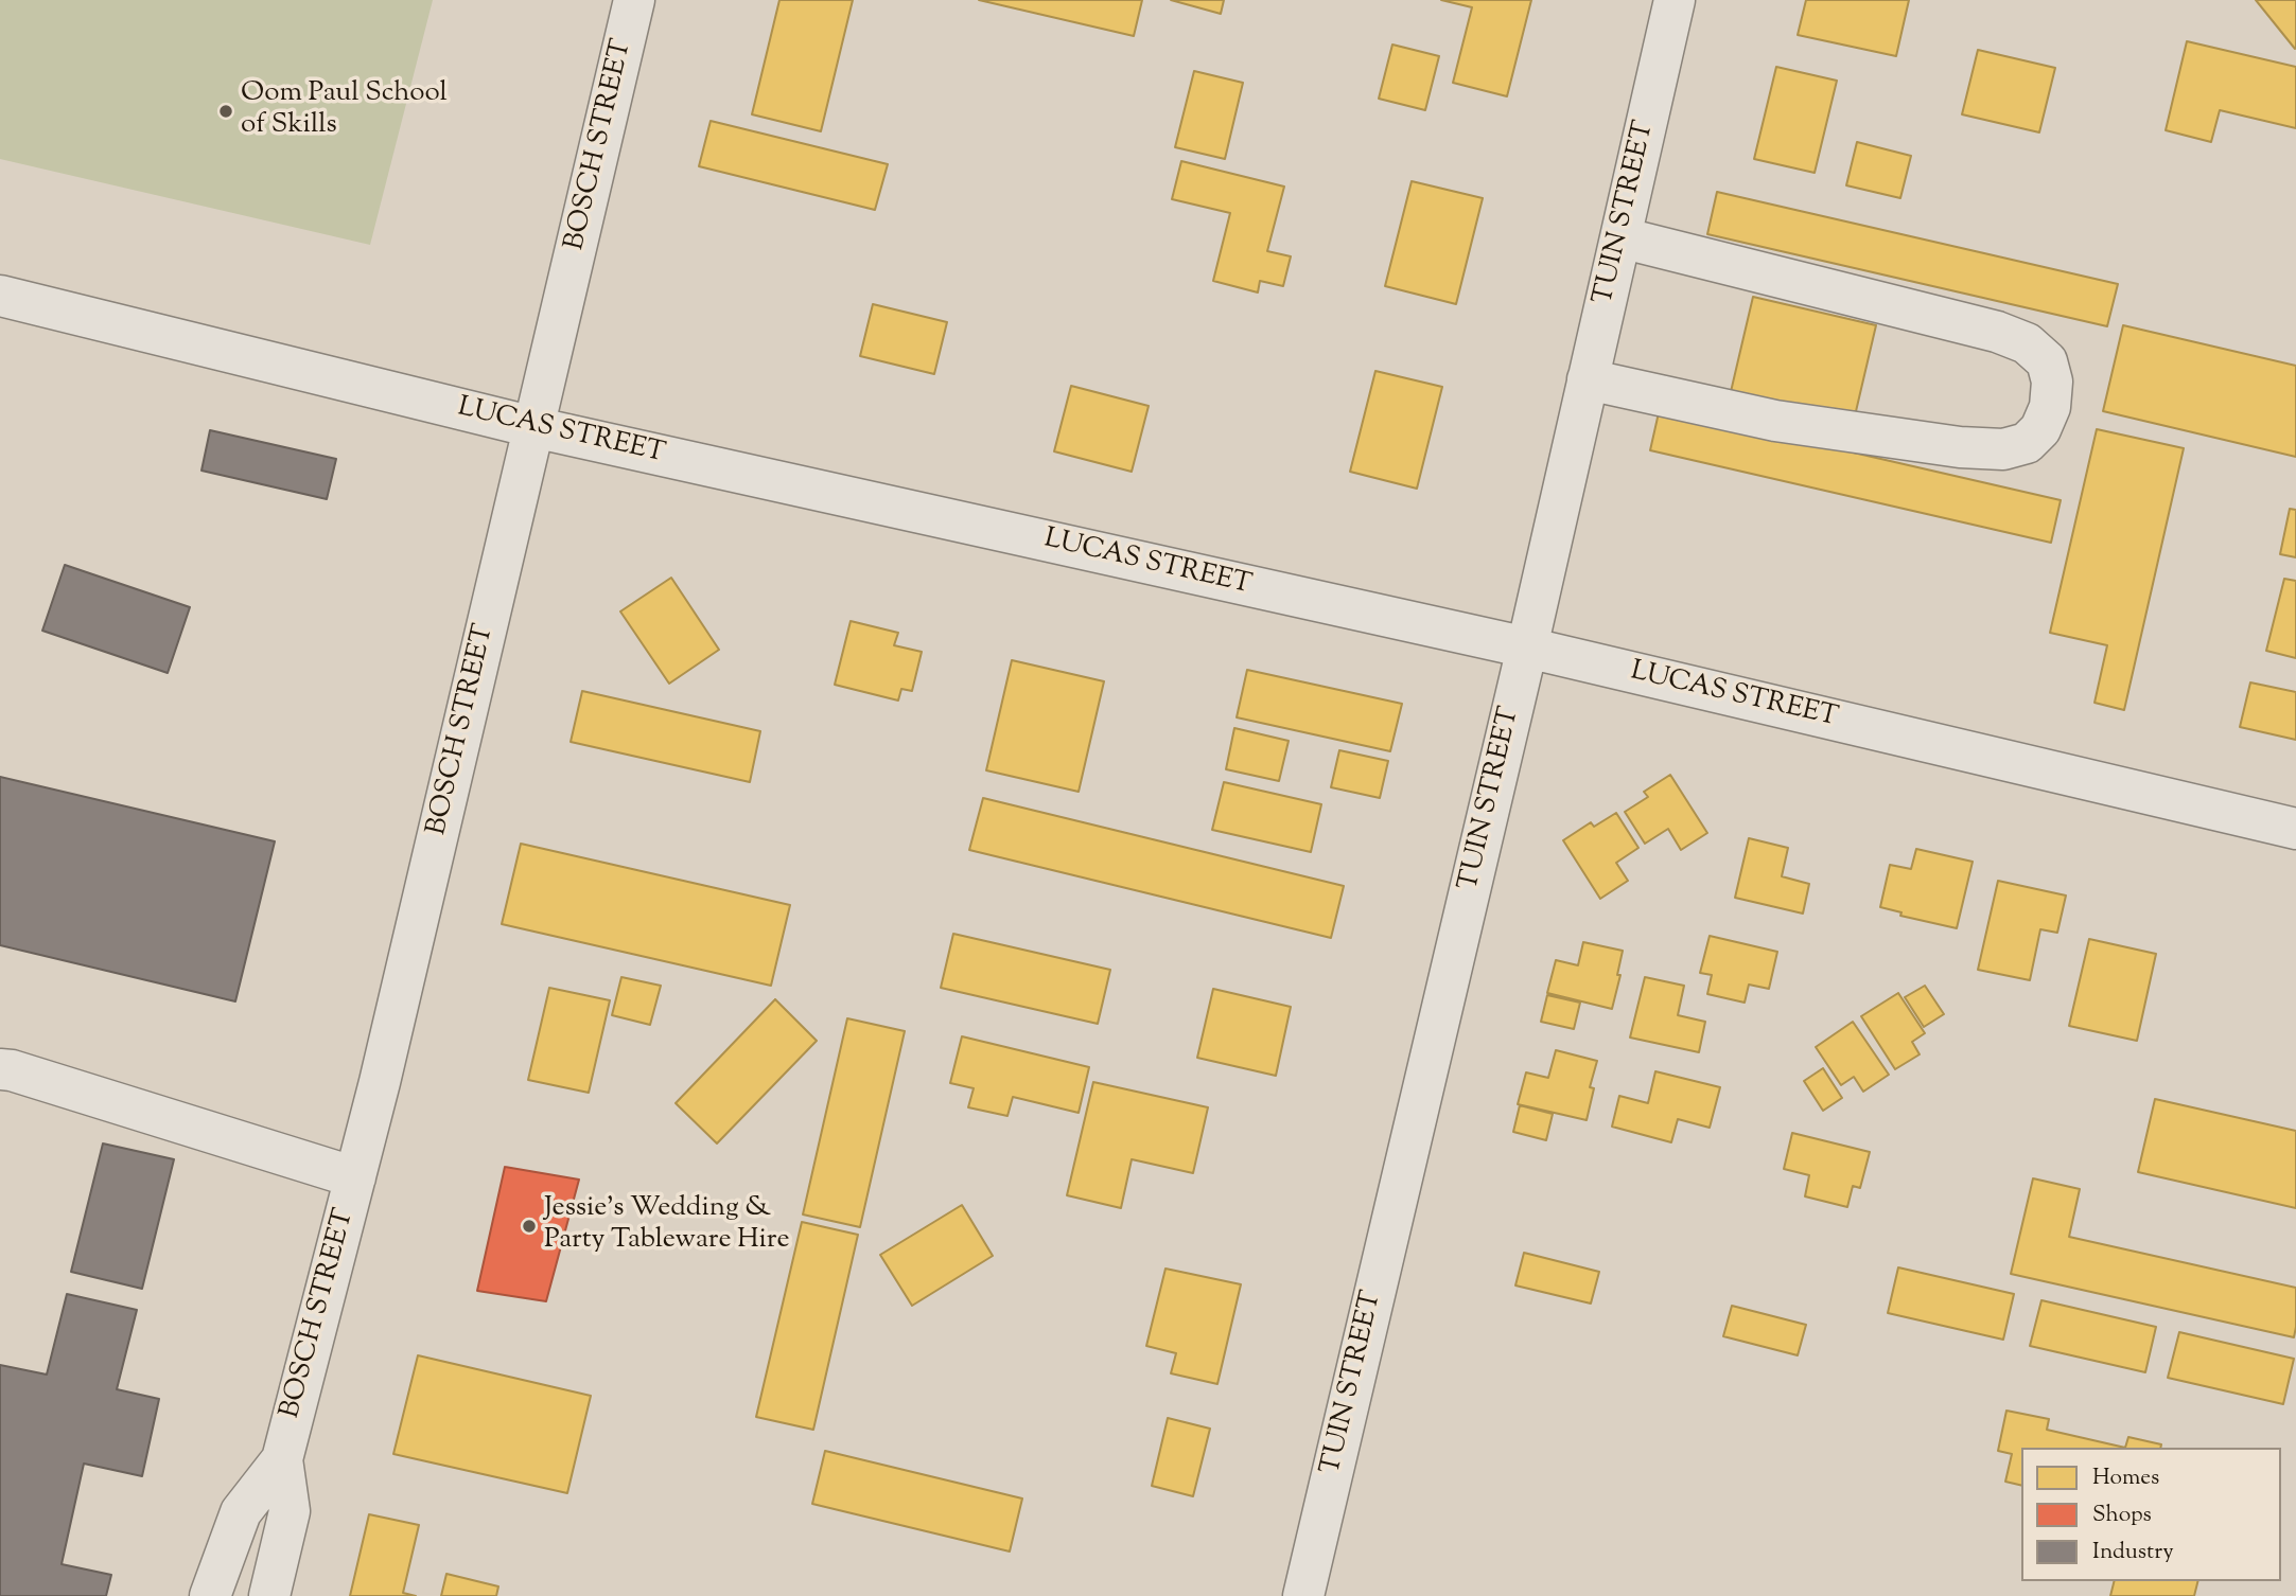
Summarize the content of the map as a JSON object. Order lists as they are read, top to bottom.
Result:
{
  "streets": {
    "street": ["BOSCH STREET", "TUIN STREET", "LUCAS STREET"]
  },
  "crossings": [
    ["BOSCH STREET", "LUCAS STREET"],
    ["TUIN STREET", "LUCAS STREET"]
  ],
  "places": ["Oom Paul School of Skills", "Jessie's Wedding & Party Tableware Hire"],
  "legend": ["Homes", "Shops", "Industry"]
}
